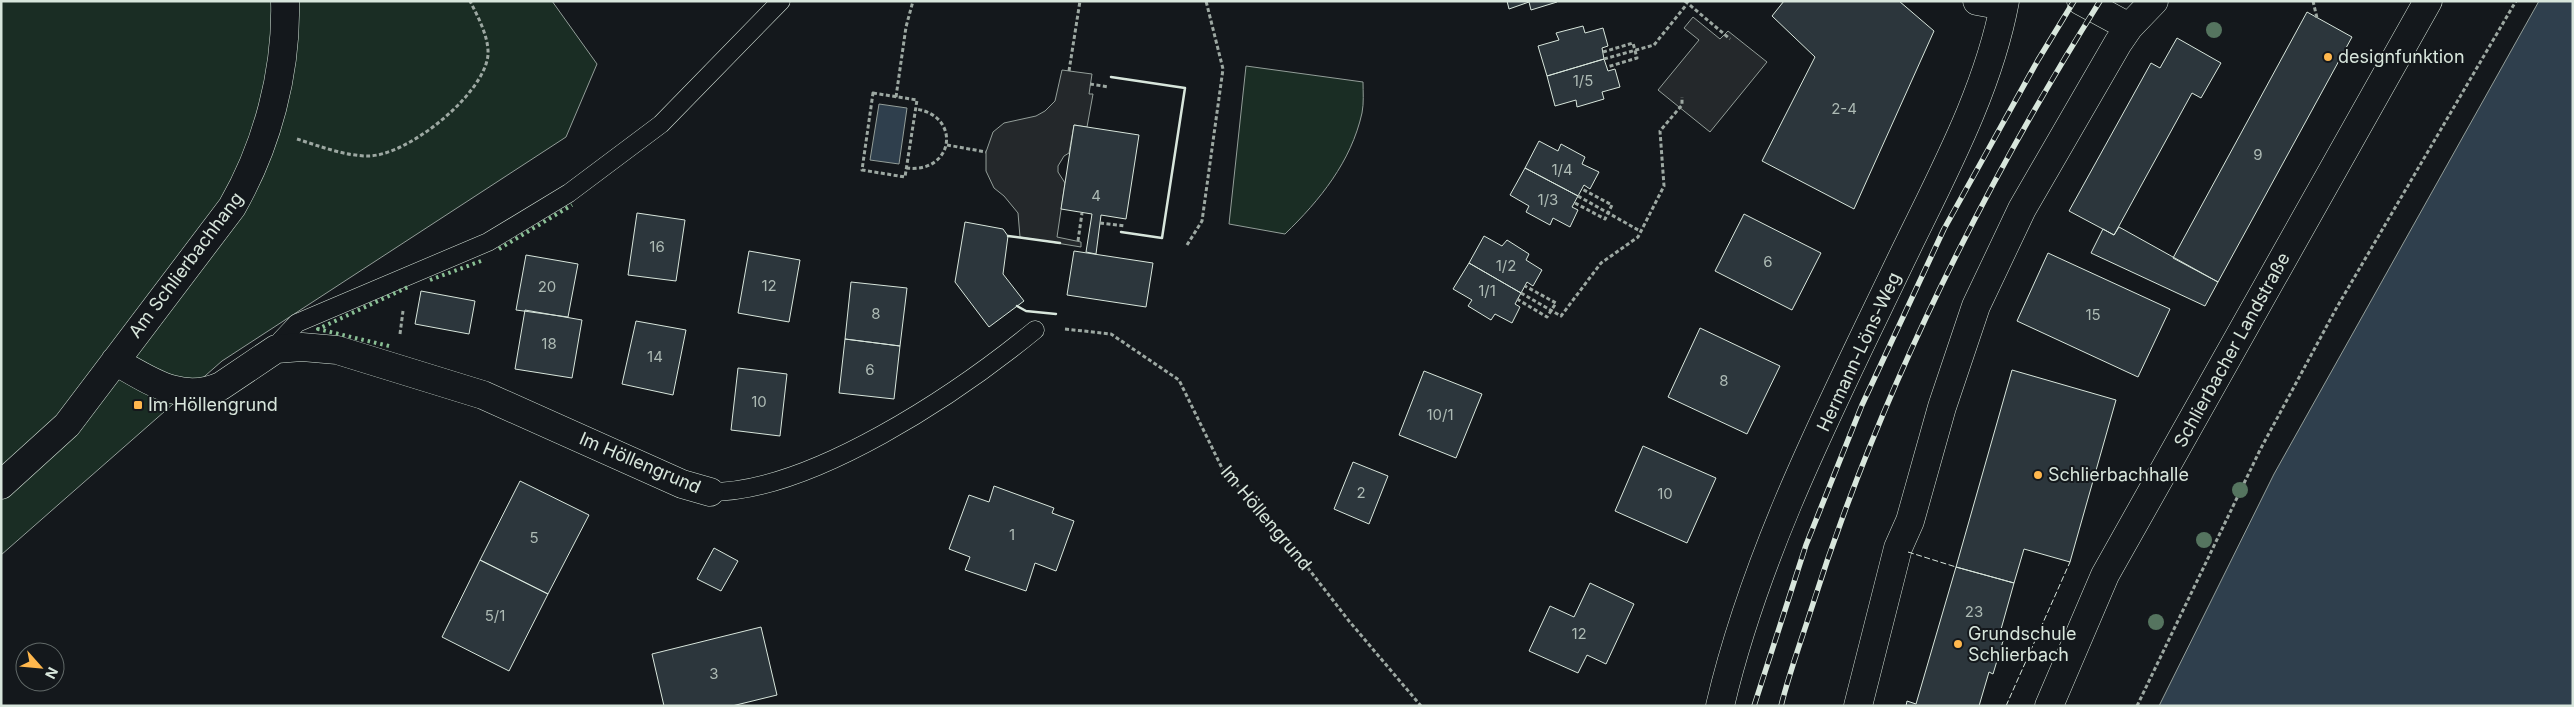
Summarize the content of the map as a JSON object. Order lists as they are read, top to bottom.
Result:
{
  "streets": {
    "street": [
      "Am Schlierbachhang",
      "Schlierbacher Landstraße",
      "Hermann-Löns-Weg",
      "Im Höllengrund"
    ]
  },
  "crossings": [
    ["Am Schlierbachhang", "Im Höllengrund"]
  ],
  "places": {
    "other": ["designfunktion", "Schlierbachhalle", "Grundschule Schlierbach"],
    "transit": ["Im Höllengrund"]
  },
  "house_numbers": [
    "1/5",
    "2-4",
    "9",
    "1/4",
    "4",
    "1/3",
    "16",
    "6",
    "1/2",
    "12",
    "20",
    "1/1",
    "8",
    "15",
    "18",
    "14",
    "6",
    "8",
    "10",
    "10/1",
    "2",
    "10",
    "1",
    "5",
    "23",
    "5/1",
    "12",
    "3"
  ],
  "north": "bottom right"
}
